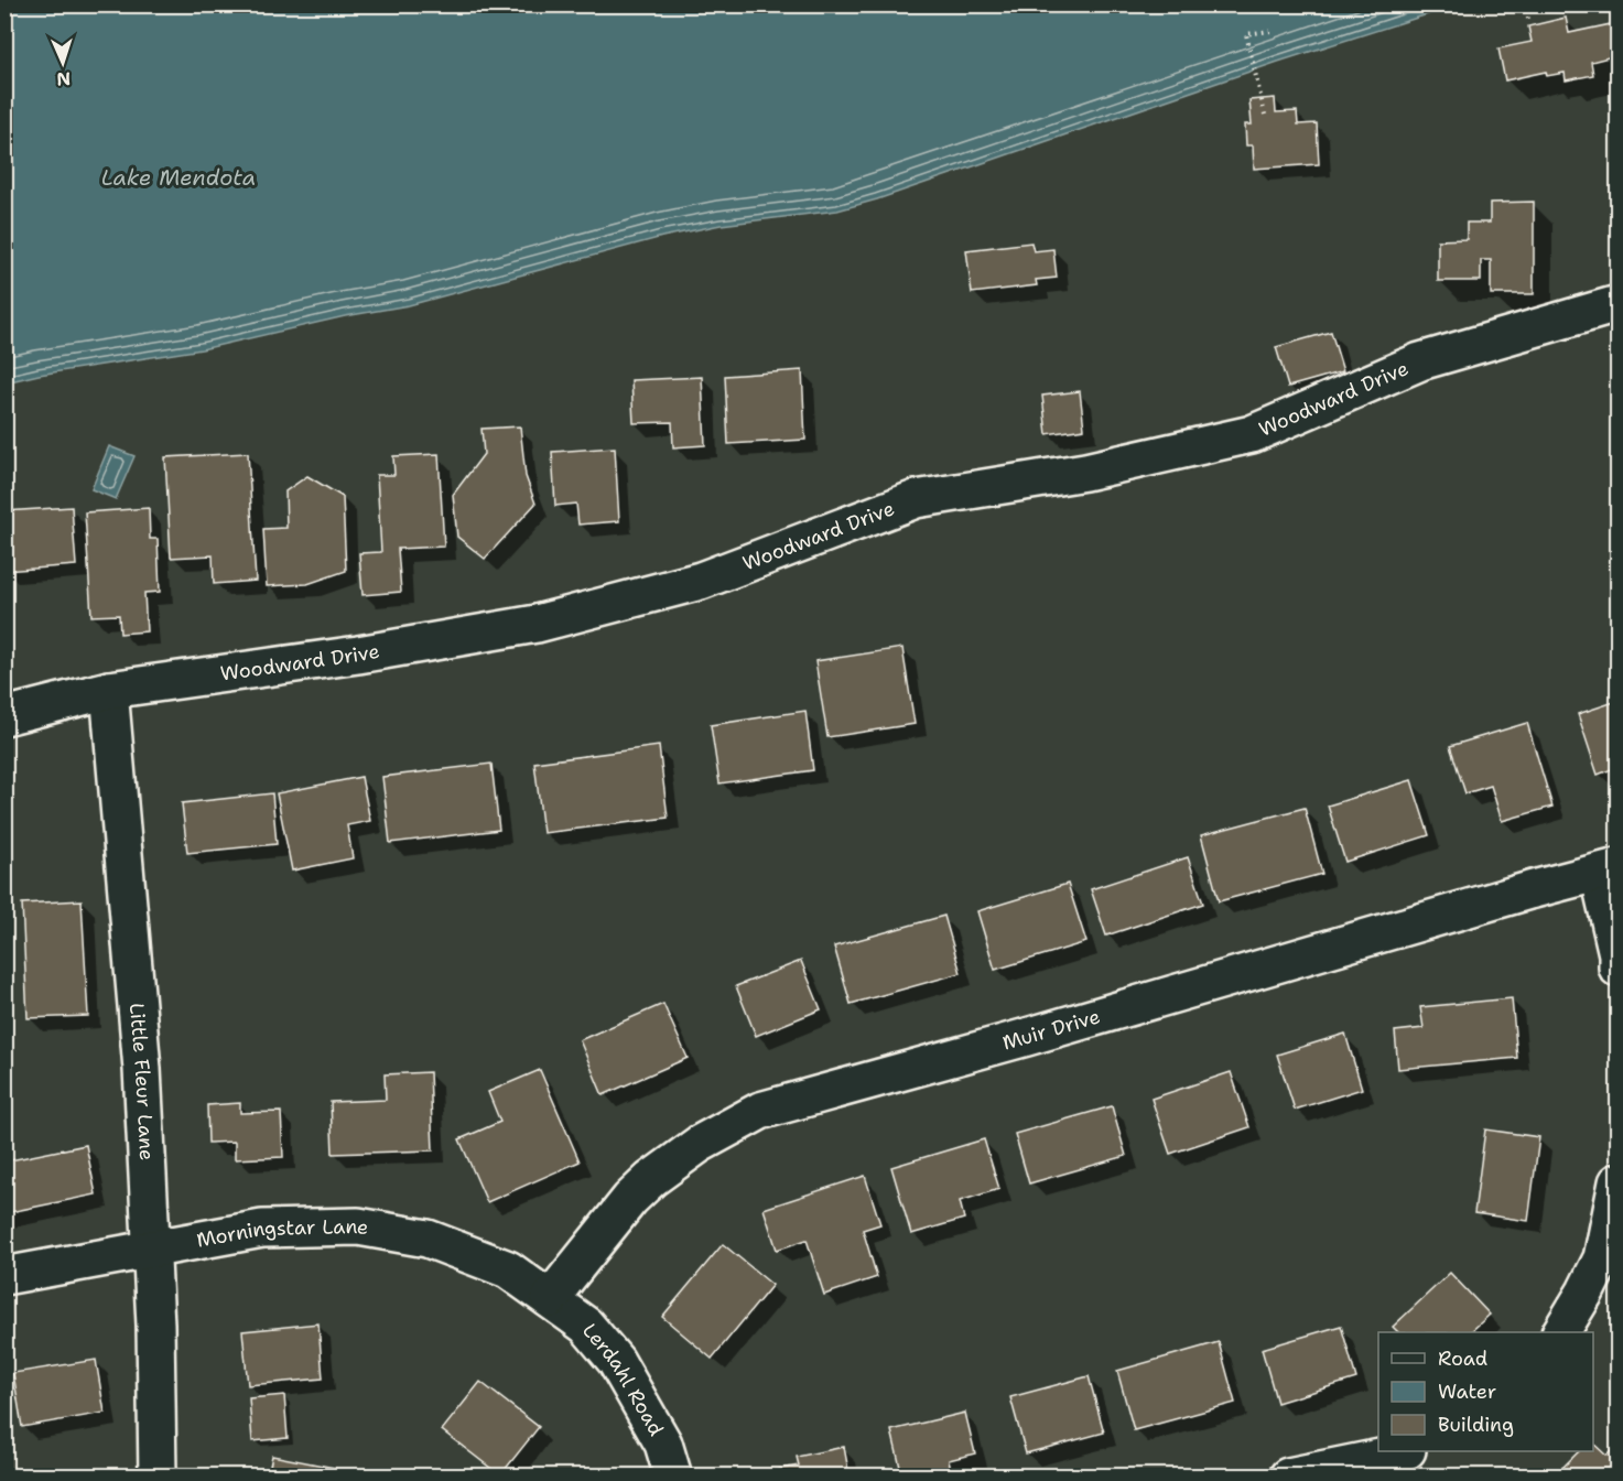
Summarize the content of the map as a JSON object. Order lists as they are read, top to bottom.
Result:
{
  "streets": {
    "street": [
      "Woodward Drive",
      "Muir Drive",
      "Little Fleur Lane",
      "Morningstar Lane",
      "Lerdahl Road"
    ]
  },
  "crossings": [
    ["Woodward Drive", "Little Fleur Lane"],
    ["Muir Drive", "Morningstar Lane"],
    ["Muir Drive", "Lerdahl Road"],
    ["Little Fleur Lane", "Morningstar Lane"],
    ["Morningstar Lane", "Lerdahl Road"]
  ],
  "water": ["Lake Mendota"],
  "legend": ["Road", "Water", "Building"],
  "north": "bottom"
}
